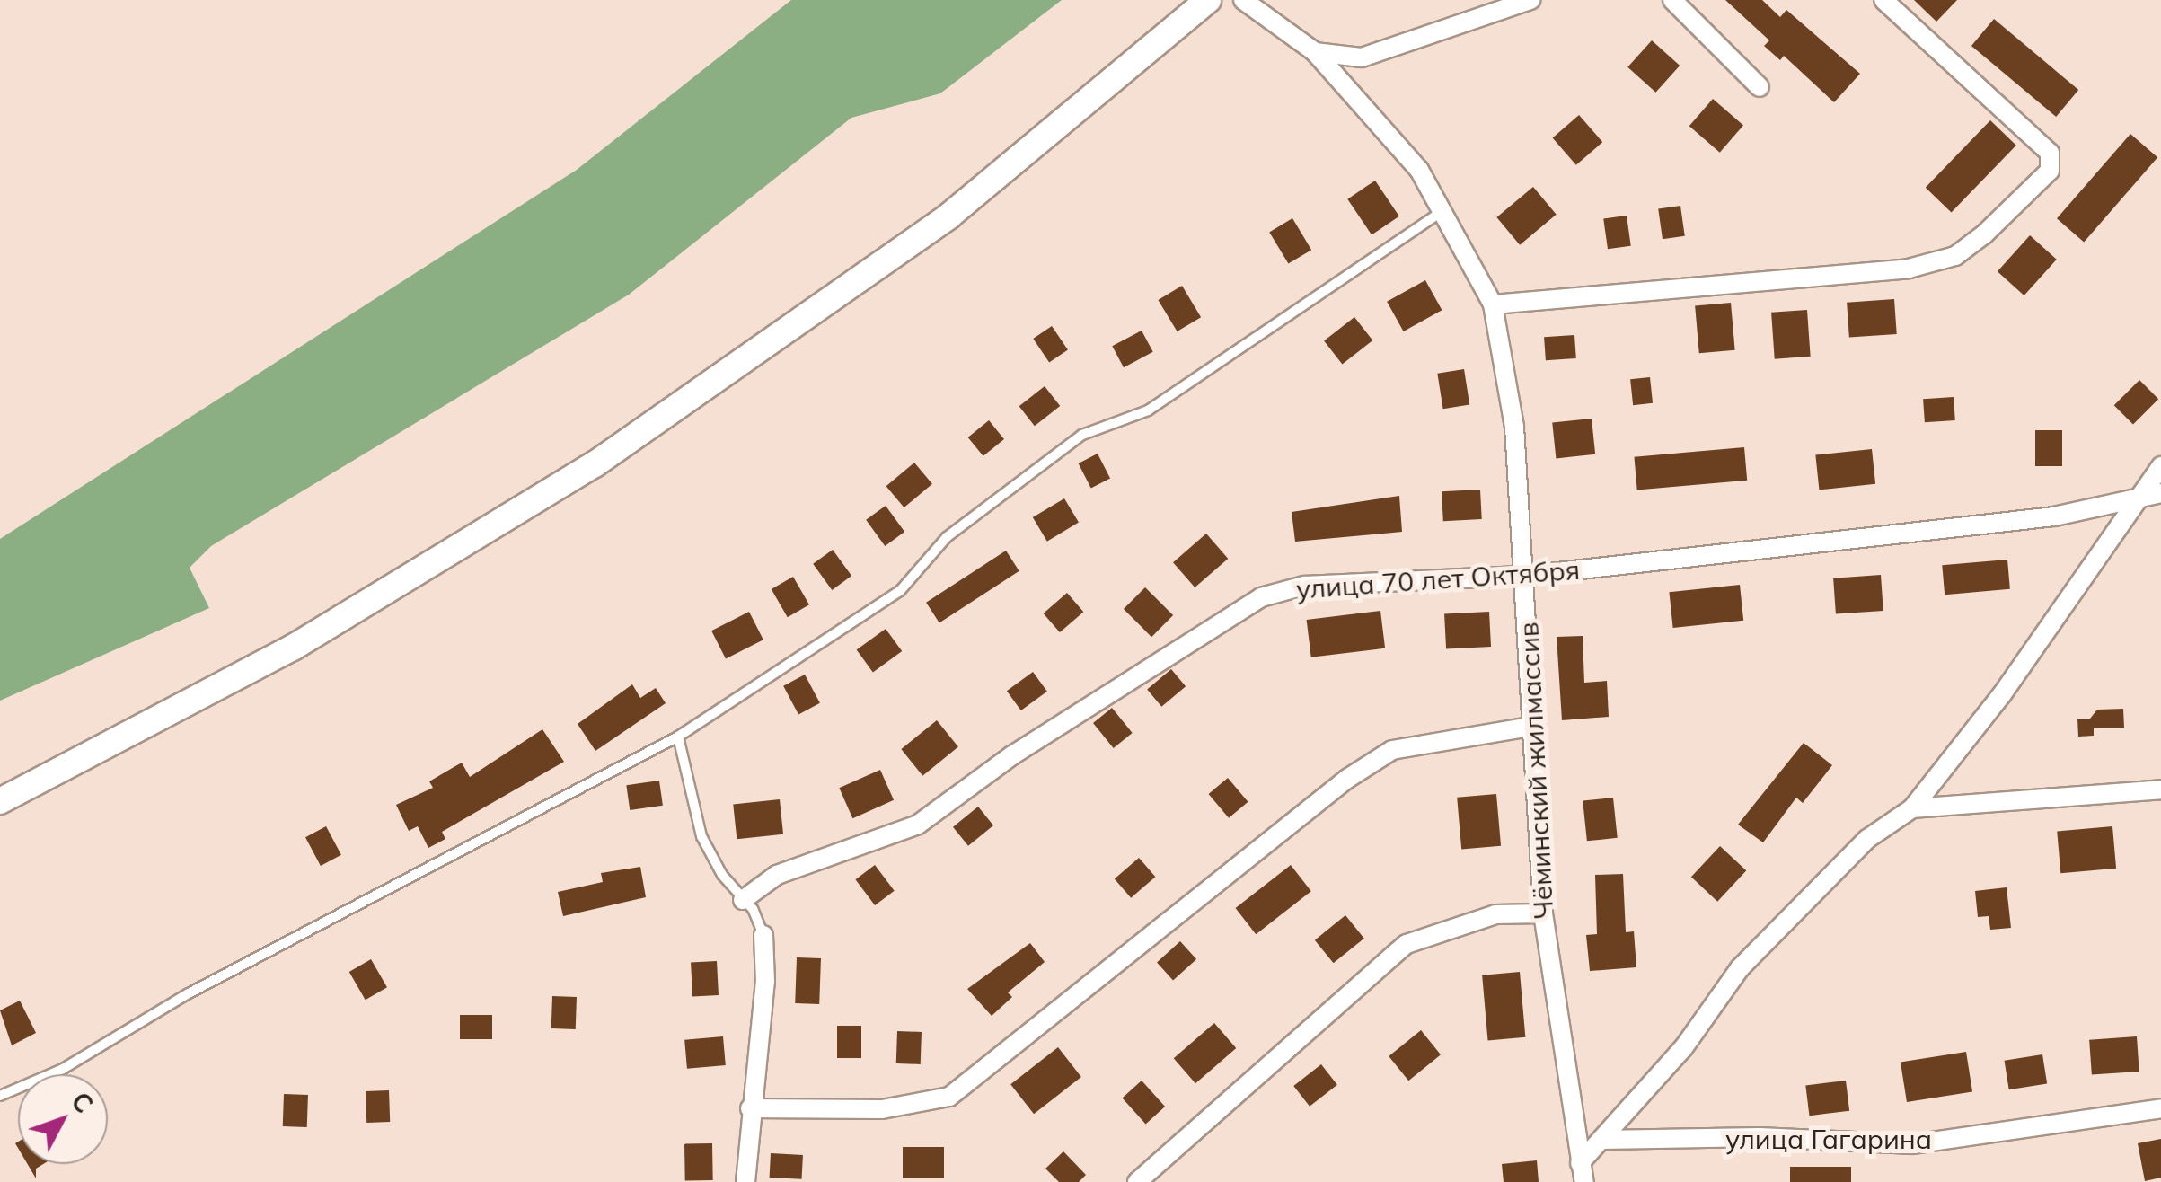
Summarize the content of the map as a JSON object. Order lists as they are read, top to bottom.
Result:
{
  "streets": {
    "street": ["улица 70 лет Октября", "Чёминский жилмассив", "улица Гагарина"]
  },
  "crossings": [
    ["улица 70 лет Октября", "Чёминский жилмассив"]
  ],
  "north": "top right"
}
